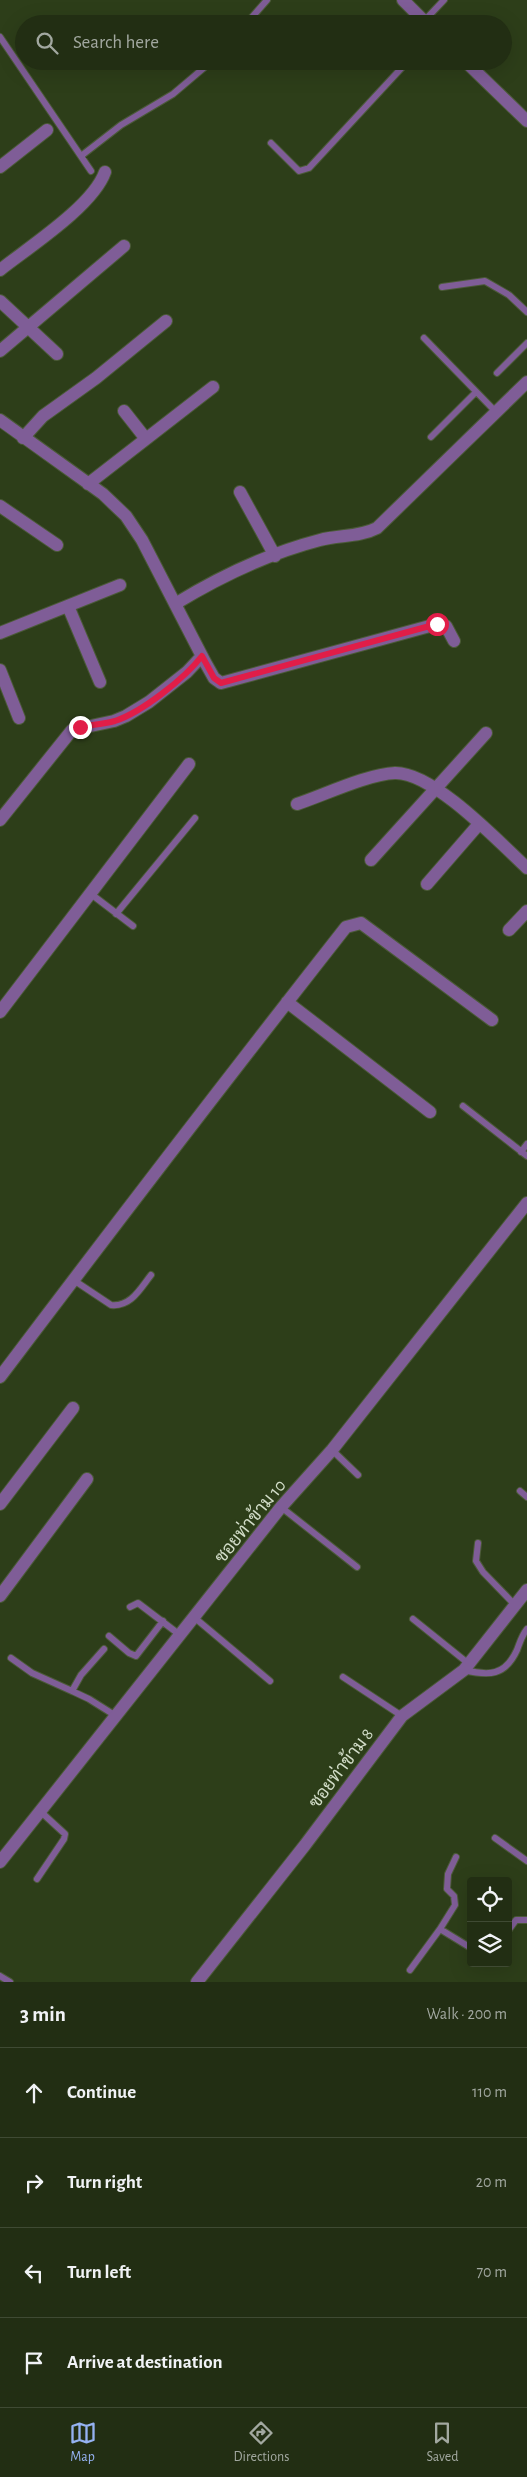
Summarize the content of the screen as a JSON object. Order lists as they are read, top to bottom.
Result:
{
  "streets": {
    "street": ["ซอยท่าข้าม 10", "ซอยท่าข้าม 8"]
  },
  "page": {
    "search": "Search here",
    "heading": ["3 min", "Walk · 200 m"],
    "list": [
      ["Continue", "110 m"],
      ["Turn right", "20 m"],
      ["Turn left", "70 m"],
      "Arrive at destination"
    ],
    "nav": ["Map", "Directions", "Saved"]
  }
}
